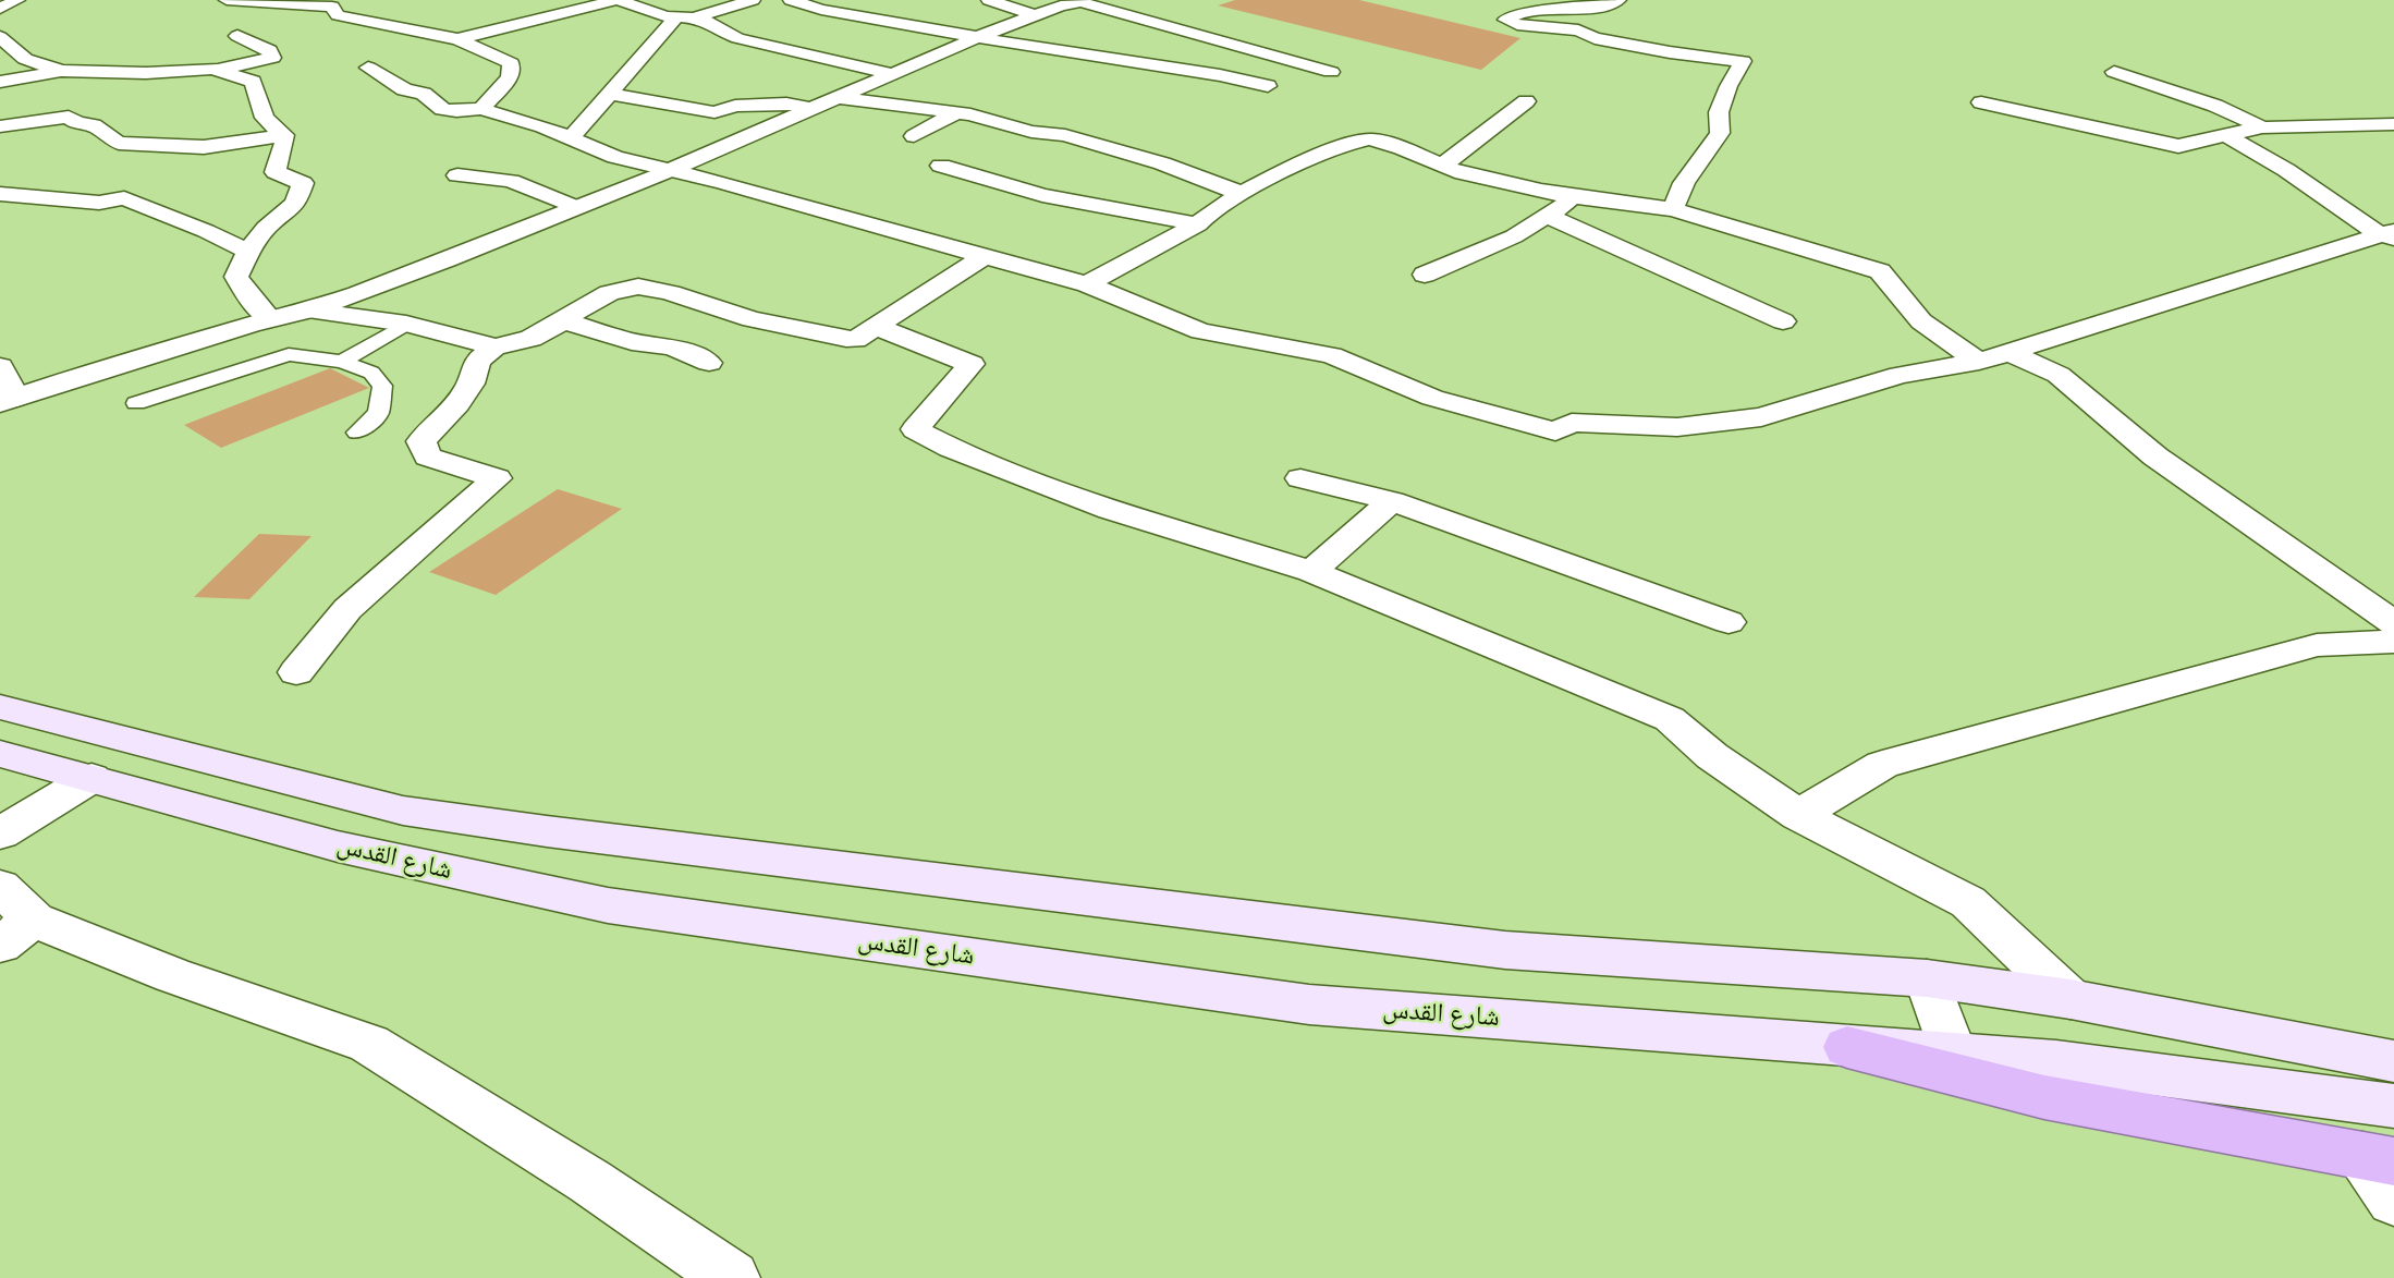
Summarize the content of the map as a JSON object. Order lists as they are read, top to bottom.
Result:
{
  "streets": {
    "main road": ["شارع القدس"]
  }
}
